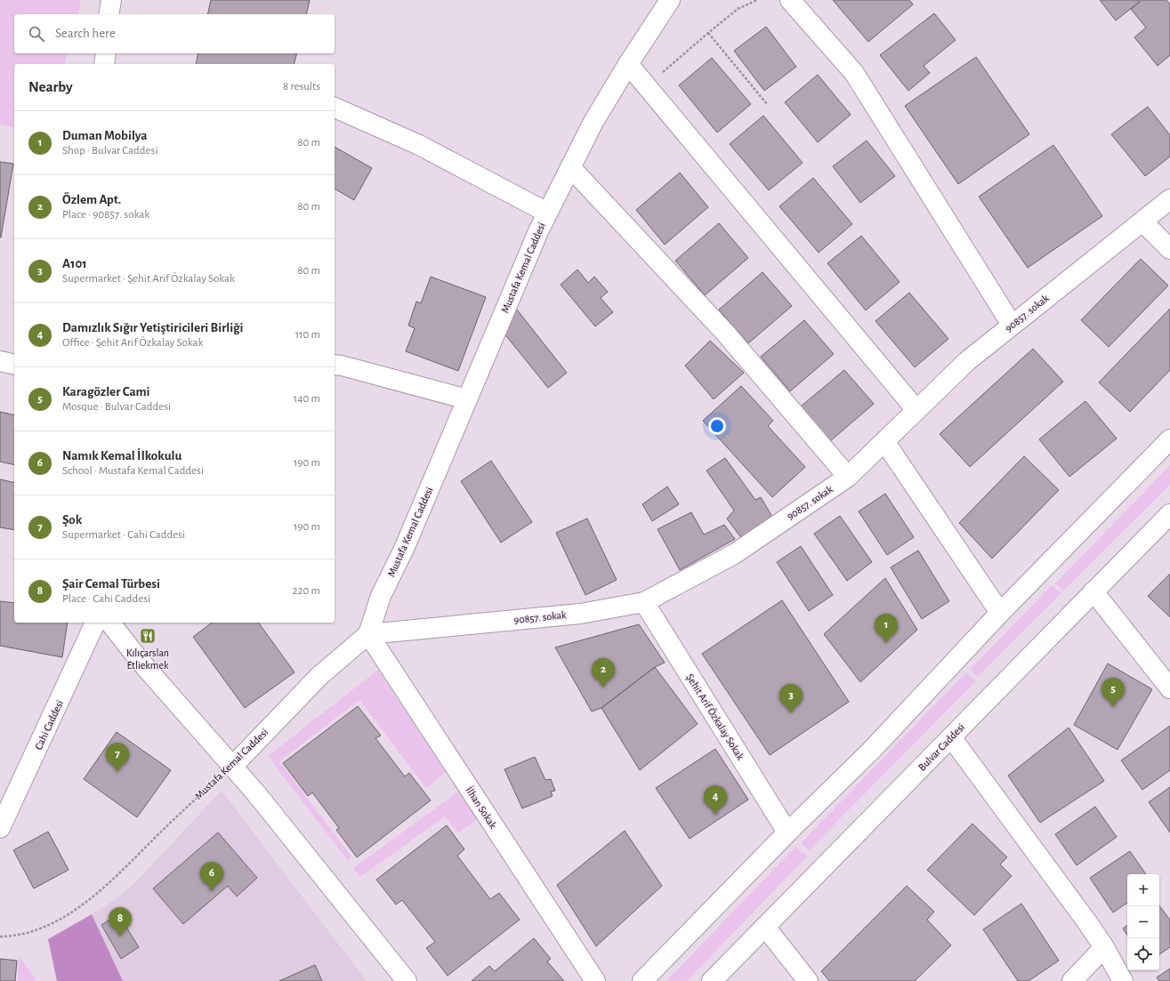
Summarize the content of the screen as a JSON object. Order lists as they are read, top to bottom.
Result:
{
  "streets": {
    "street": [
      "Mustafa Kemal Caddesi",
      "90857. sokak",
      "Şehit Arif Özkalay Sokak",
      "Cahi Caddesi",
      "Bulvar Caddesi",
      "İlhan Sokak"
    ]
  },
  "crossings": [
    ["Mustafa Kemal Caddesi", "90857. sokak"],
    ["Mustafa Kemal Caddesi", "İlhan Sokak"],
    ["90857. sokak", "Şehit Arif Özkalay Sokak"],
    ["90857. sokak", "İlhan Sokak"]
  ],
  "places": {
    "restaurant": ["Kılıçarslan Etliekmek"]
  },
  "page": {
    "search": "Search here",
    "heading": ["Nearby", "8 results"],
    "list": [
      {
        "mark": "1",
        "name": "Duman Mobilya",
        "note": "Shop · Bulvar Caddesi",
        "value": "80 m"
      },
      {
        "mark": "2",
        "name": "Özlem Apt.",
        "note": "Place · 90857. sokak",
        "value": "80 m"
      },
      {
        "mark": "3",
        "name": "A101",
        "note": "Supermarket · Şehit Arif Özkalay Sokak",
        "value": "80 m"
      },
      {
        "mark": "4",
        "name": "Damızlık Sığır Yetiştiricileri Birliği",
        "note": "Office · Şehit Arif Özkalay Sokak",
        "value": "110 m"
      },
      {
        "mark": "5",
        "name": "Karagözler Cami",
        "note": "Mosque · Bulvar Caddesi",
        "value": "140 m"
      },
      {
        "mark": "6",
        "name": "Namık Kemal İlkokulu",
        "note": "School · Mustafa Kemal Caddesi",
        "value": "190 m"
      },
      {
        "mark": "7",
        "name": "Şok",
        "note": "Supermarket · Cahi Caddesi",
        "value": "190 m"
      },
      {
        "mark": "8",
        "name": "Şair Cemal Türbesi",
        "note": "Place · Cahi Caddesi",
        "value": "220 m"
      }
    ],
    "pins": [
      "1",
      "2",
      "5",
      "3",
      "7",
      "4",
      "6",
      "8"
    ],
    "map_buttons": ["+", "−"]
  }
}
